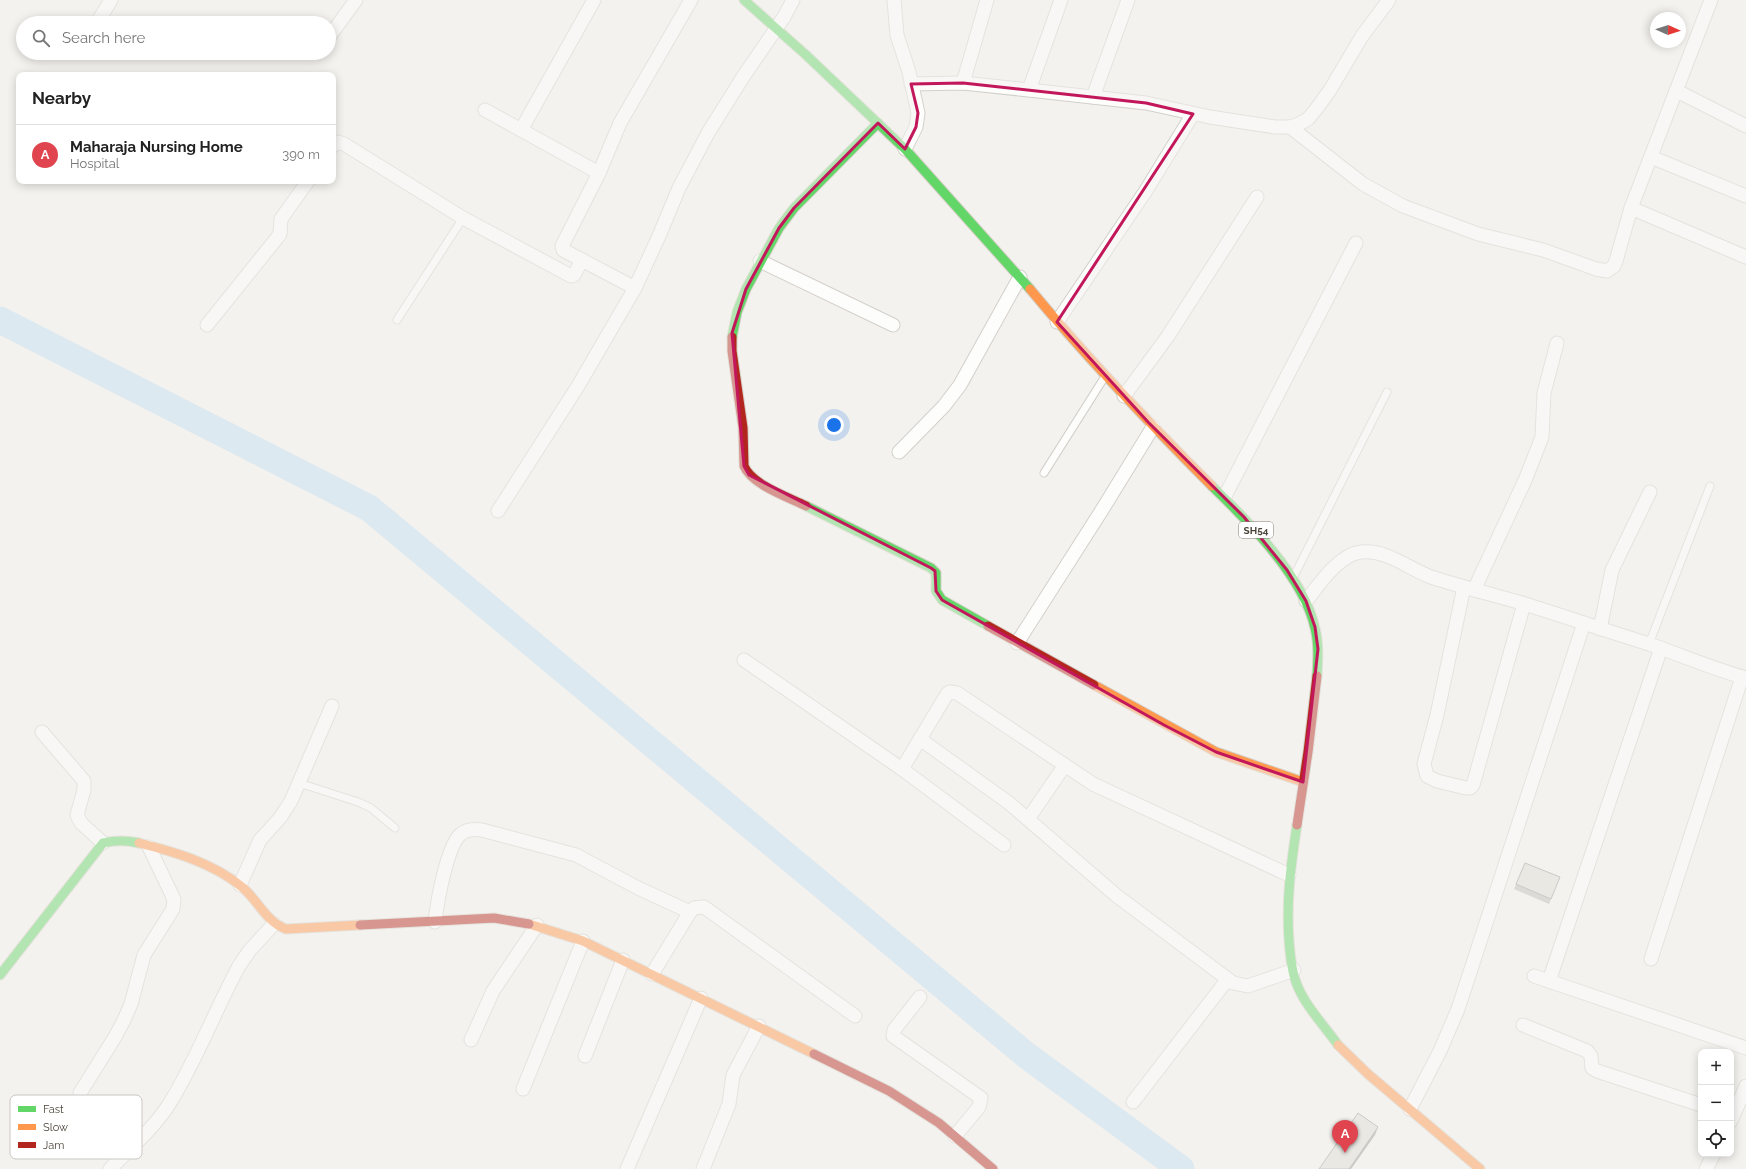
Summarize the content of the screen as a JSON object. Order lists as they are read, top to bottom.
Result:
{
  "streets": {
    "street": ["SH54"]
  },
  "legend": ["Fast", "Slow", "Jam"],
  "north": "right",
  "page": {
    "search": "Search here",
    "heading": "Nearby",
    "list": [
      {
        "mark": "A",
        "name": "Maharaja Nursing Home",
        "note": "Hospital",
        "value": "390 m"
      }
    ],
    "map_buttons": ["+", "−"],
    "pins": "A"
  }
}
